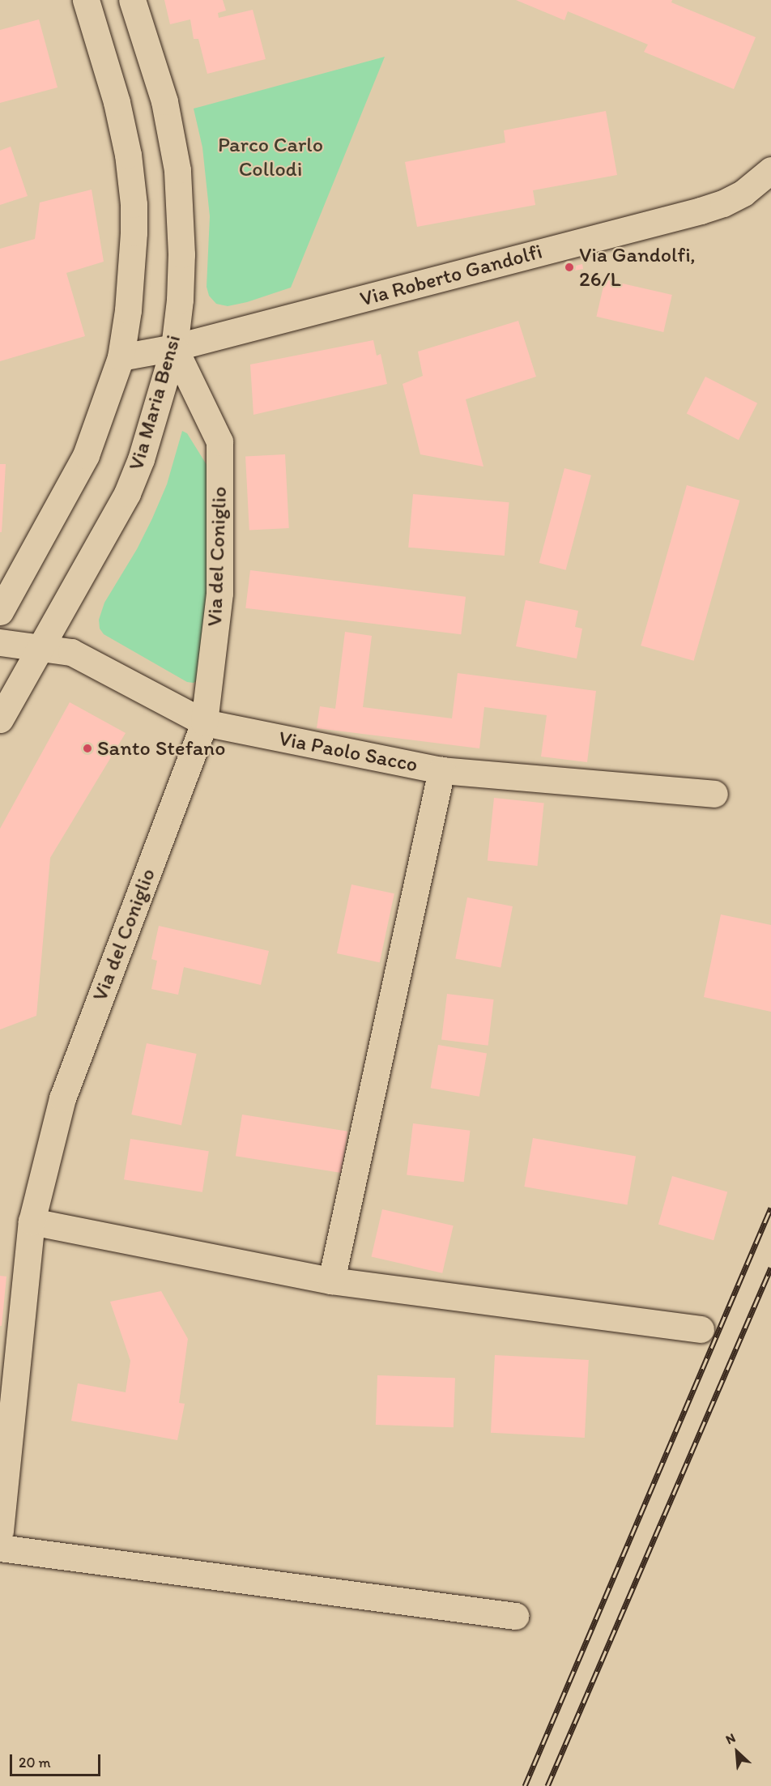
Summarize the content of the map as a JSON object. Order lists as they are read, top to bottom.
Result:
{
  "streets": {
    "street": [
      "Via Roberto Gandolfi",
      "Via Maria Bensi",
      "Via del Coniglio",
      "Via Paolo Sacco"
    ]
  },
  "crossings": [
    ["Via Roberto Gandolfi", "Via Maria Bensi"],
    ["Via Roberto Gandolfi", "Via del Coniglio"],
    ["Via Maria Bensi", "Via del Coniglio"],
    ["Via Maria Bensi", "Via Paolo Sacco"],
    ["Via del Coniglio", "Via Paolo Sacco"]
  ],
  "parks": ["Parco Carlo Collodi"],
  "places": ["Via Gandolfi, 26/L", "Santo Stefano"],
  "scale_bar": "20 m",
  "north": "top left"
}
